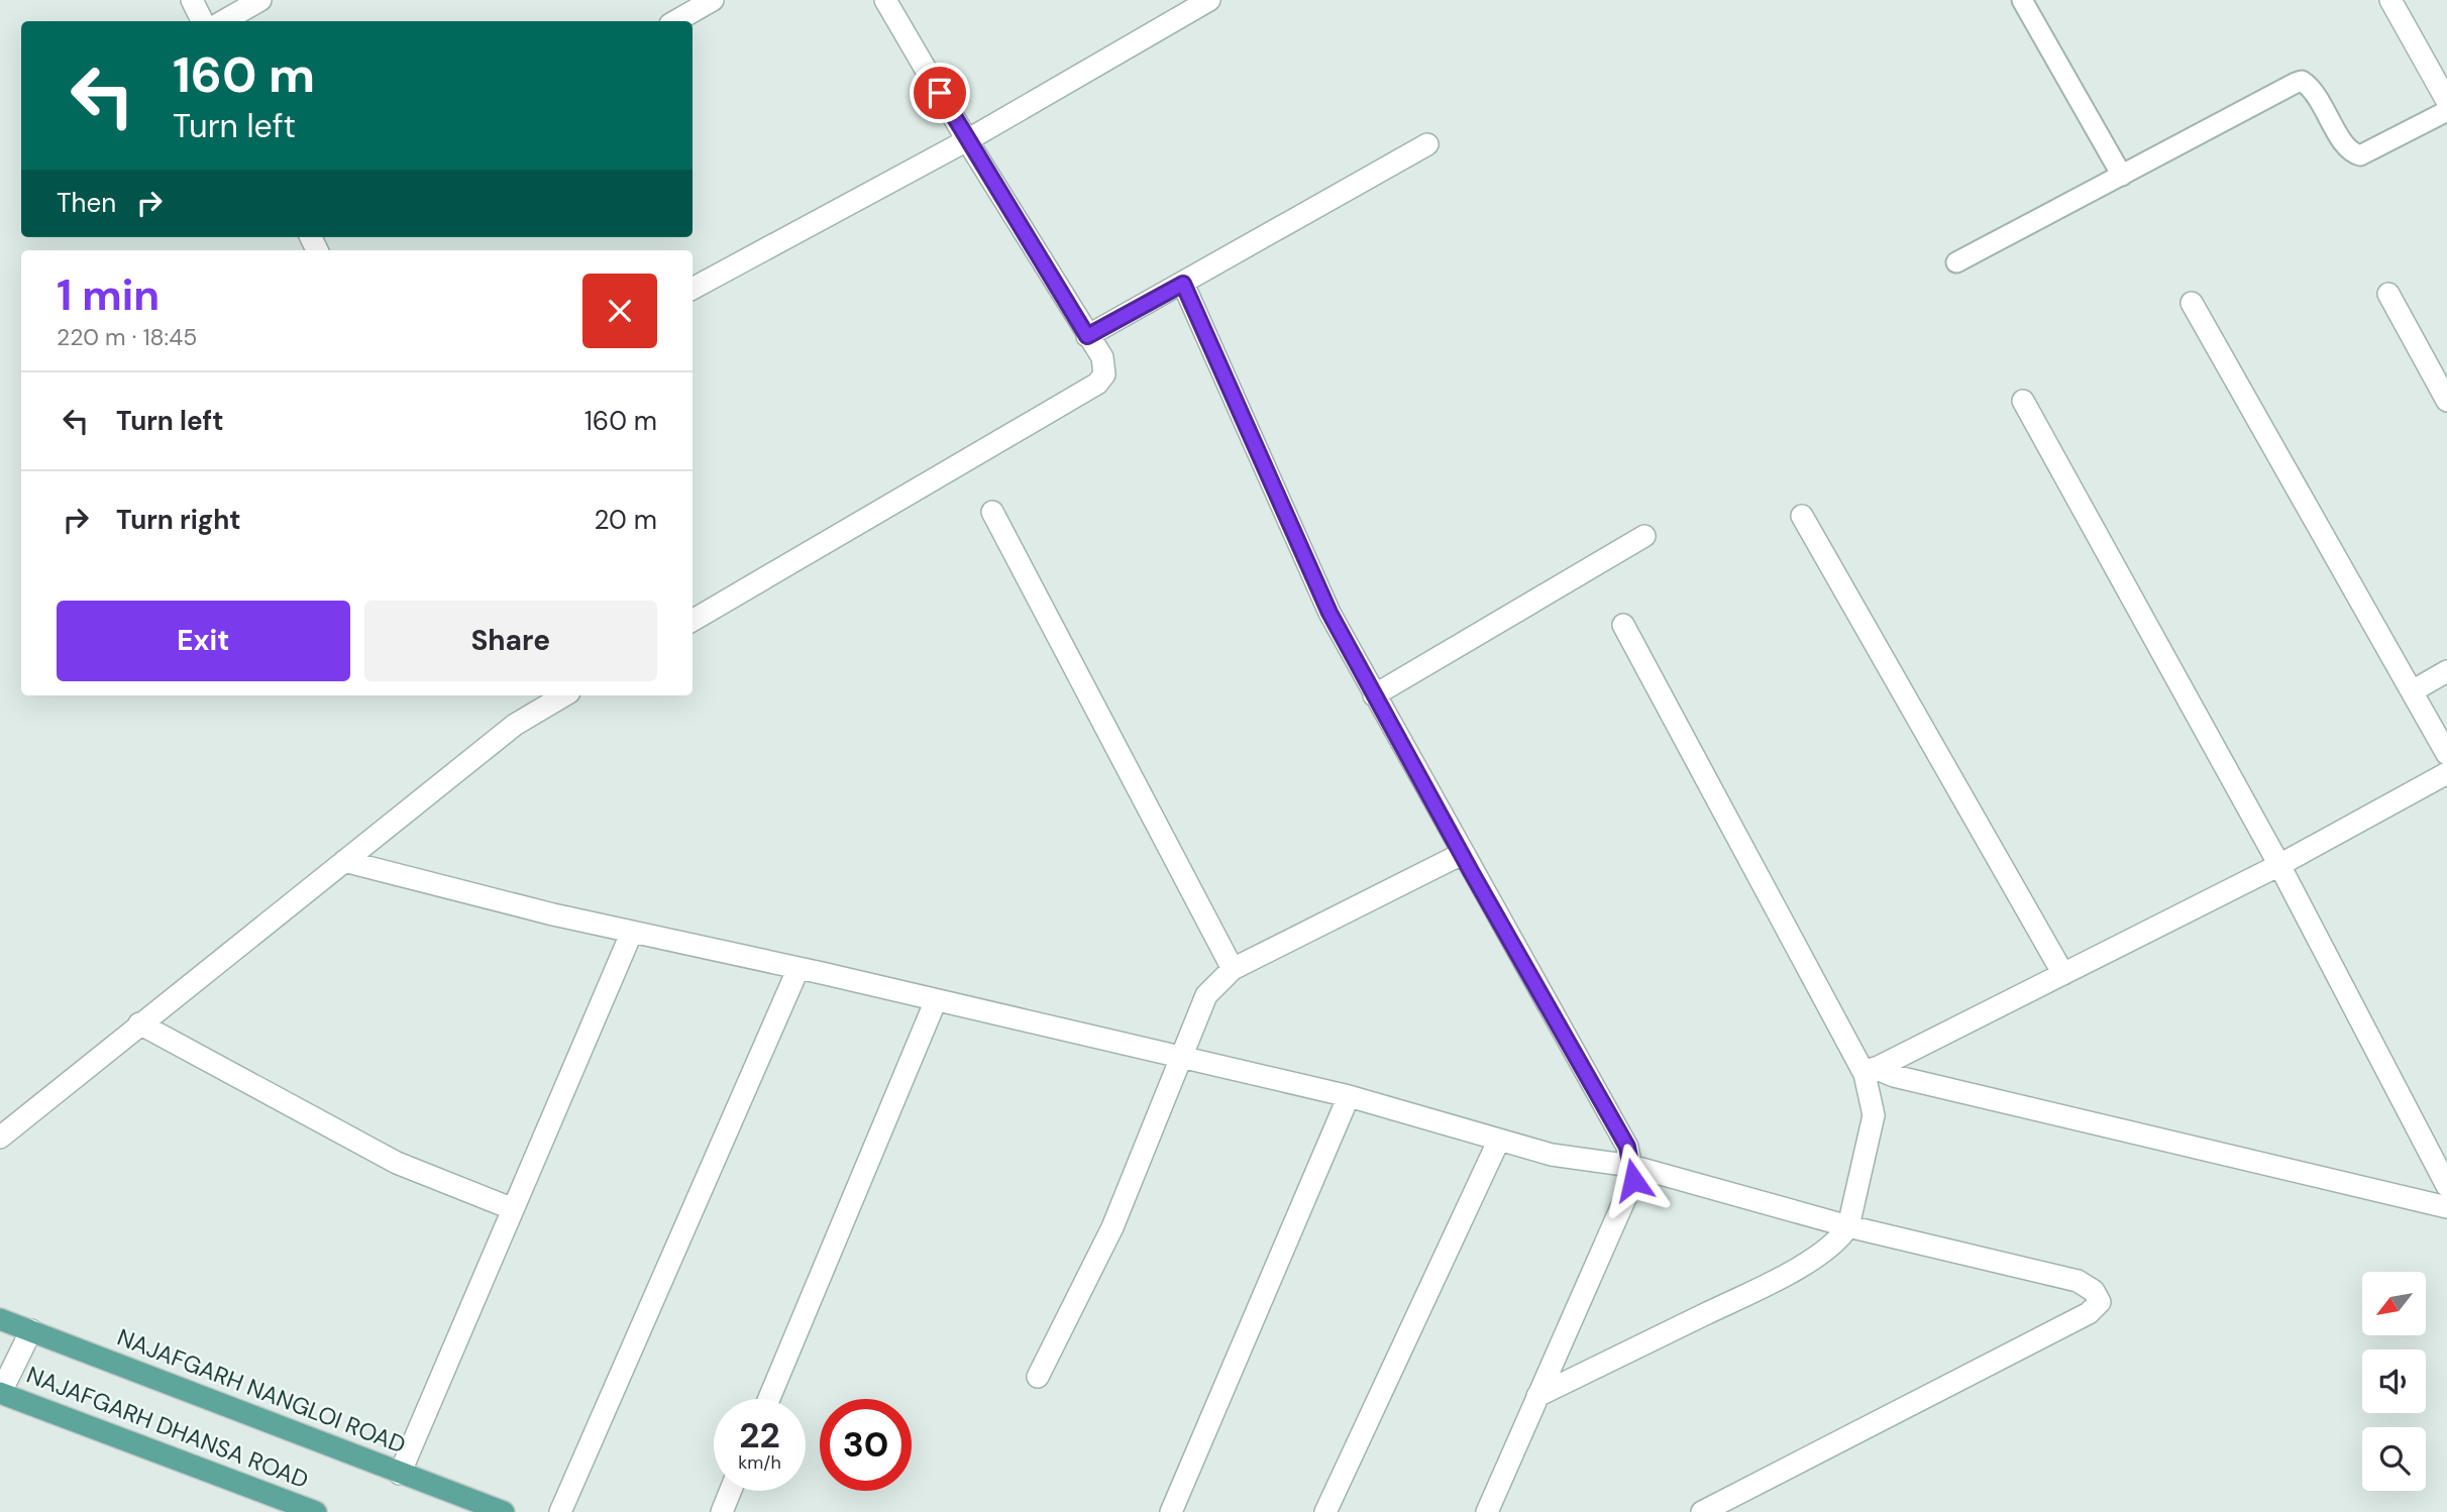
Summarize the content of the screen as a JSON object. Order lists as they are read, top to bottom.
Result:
{
  "streets": {
    "main road": ["NAJAFGARH NANGLOI ROAD", "NAJAFGARH DHANSA ROAD"]
  },
  "north": "bottom left",
  "page": {
    "turn": ["160 m", "Turn left"],
    "then": "Then",
    "heading": ["1 min", "220 m · 18:45"],
    "list": [
      {
        "name": "Turn left",
        "value": "160 m"
      },
      {
        "name": "Turn right",
        "value": "20 m"
      }
    ],
    "buttons": ["Exit", "Share"],
    "speed": "22 km/h",
    "limit": "30"
  }
}
